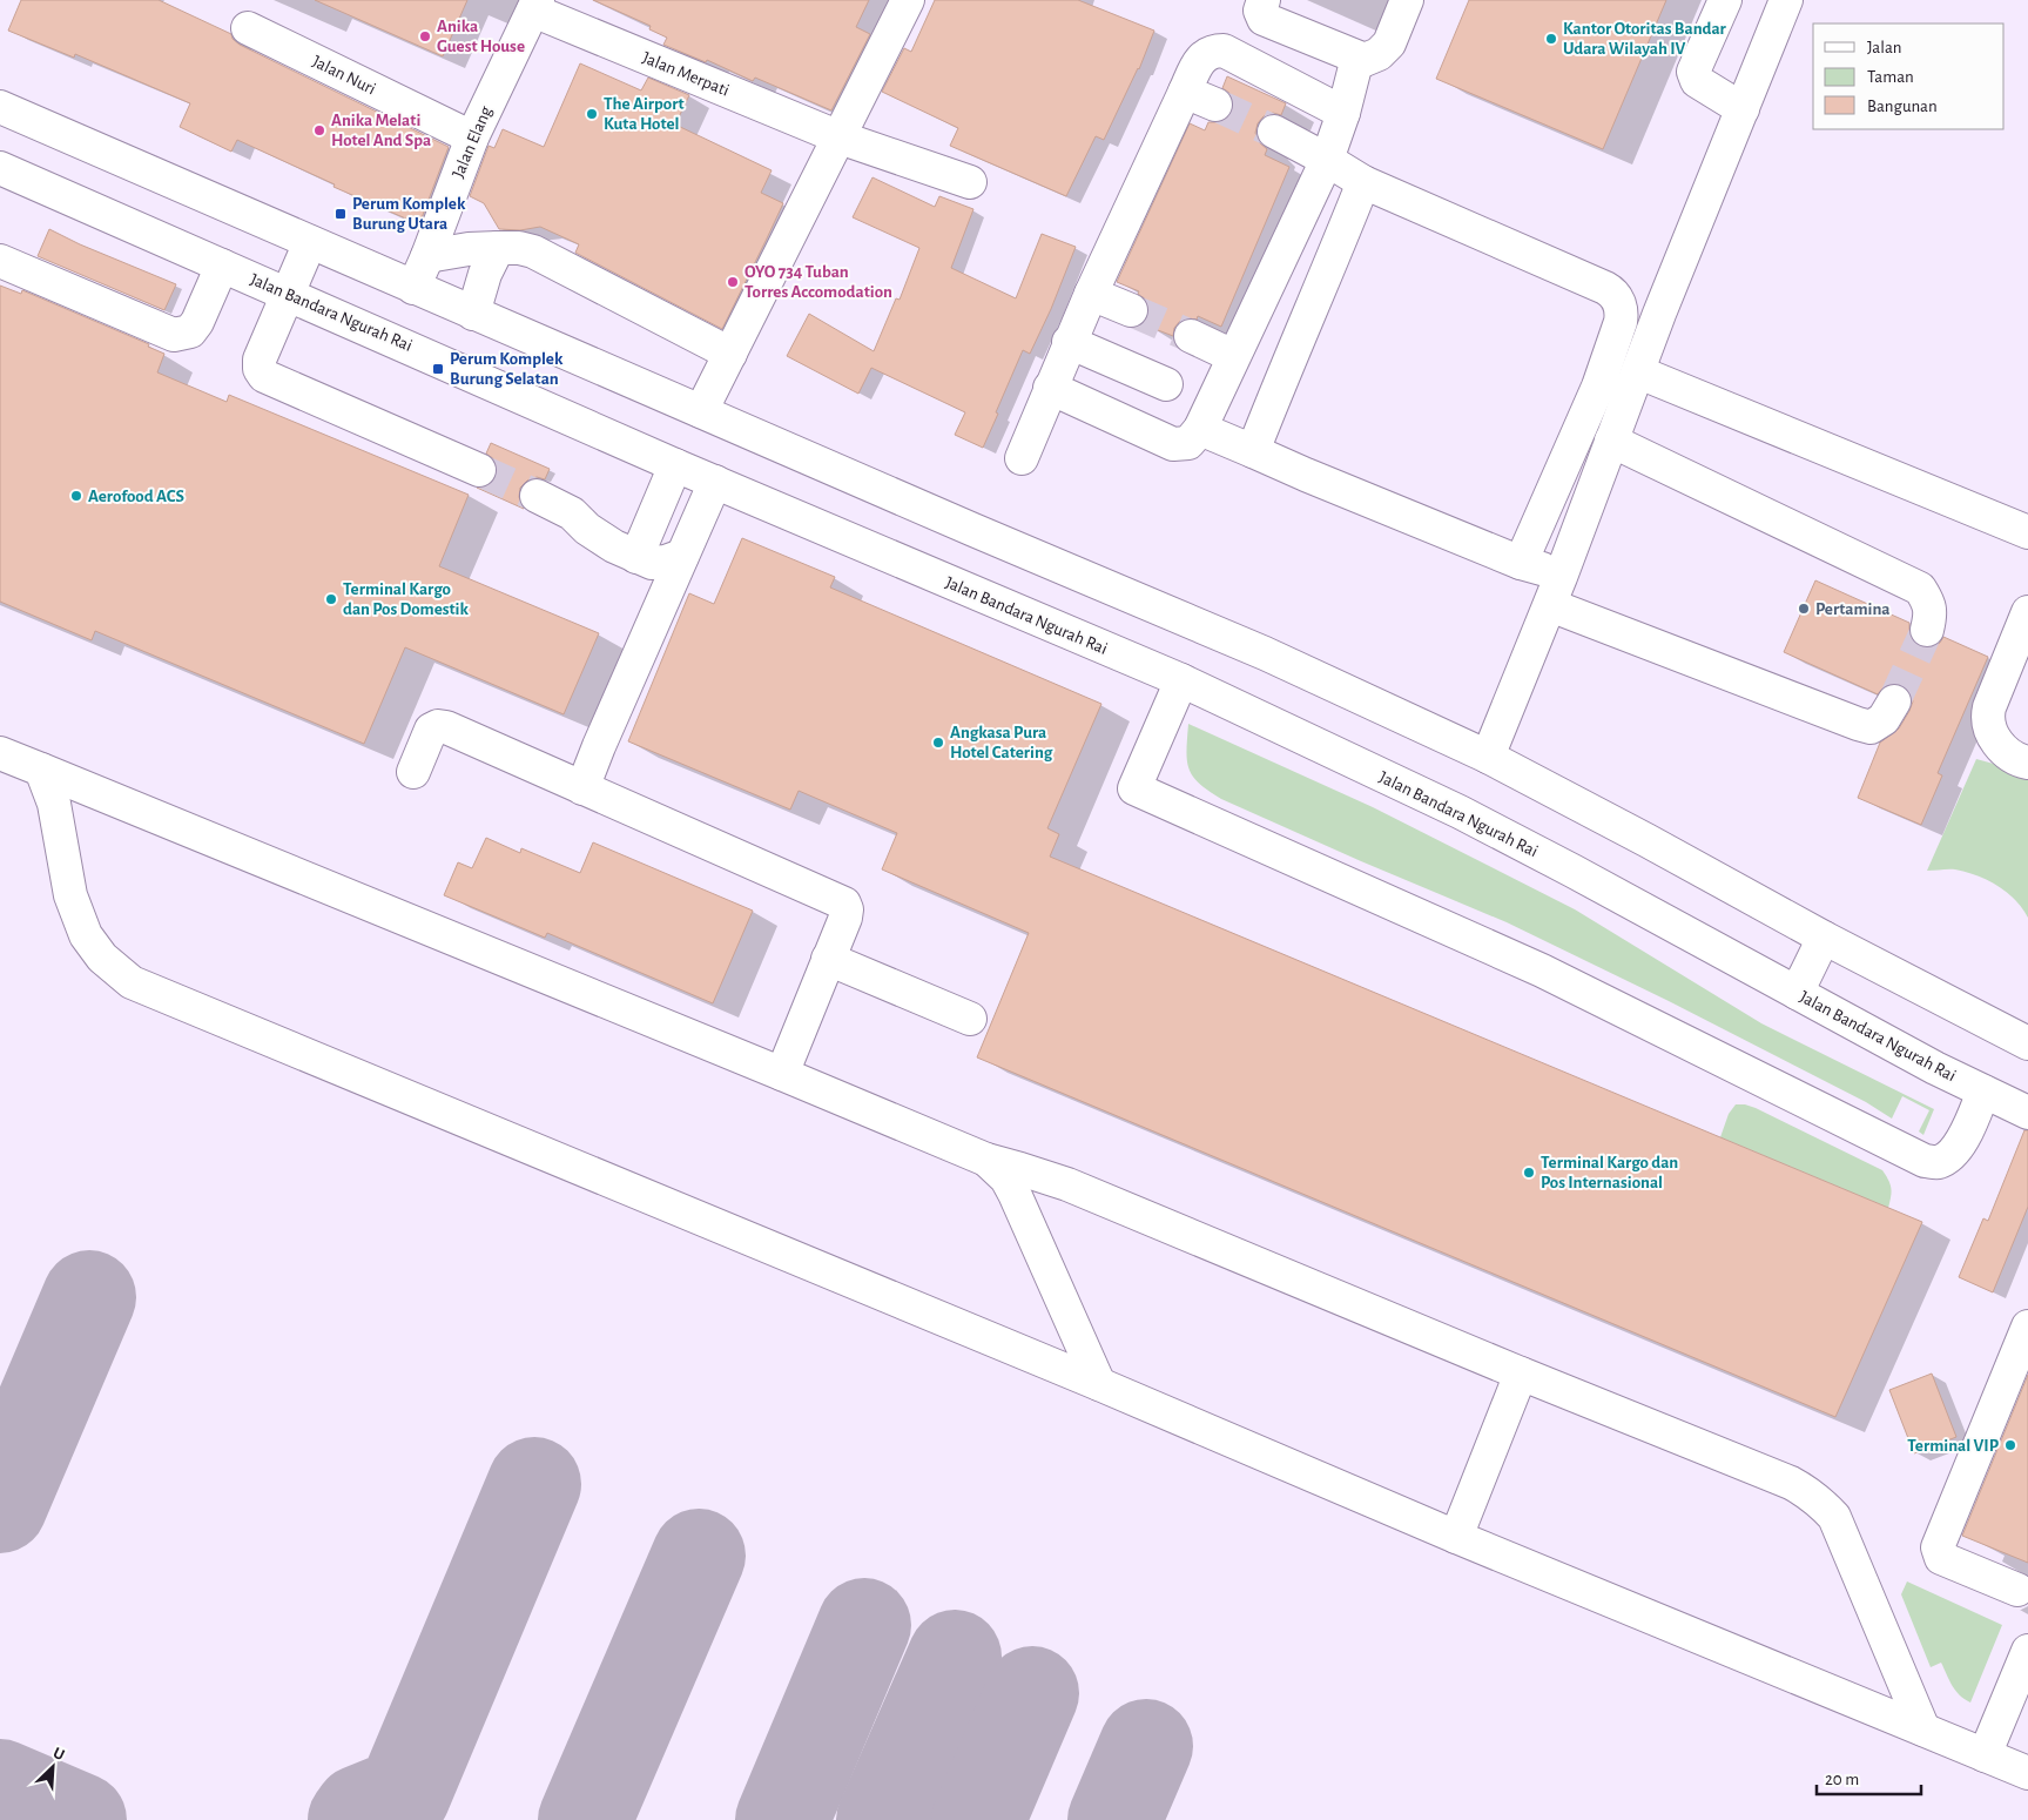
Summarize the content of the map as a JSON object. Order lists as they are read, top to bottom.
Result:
{
  "streets": {
    "street": [
      "Jalan Merpati",
      "Jalan Nuri",
      "Jalan Elang",
      "Jalan Bandara Ngurah Rai"
    ]
  },
  "crossings": [
    ["Jalan Merpati", "Jalan Elang"],
    ["Jalan Nuri", "Jalan Elang"]
  ],
  "places": {
    "other": [
      "Anika Guest House",
      "Kantor Otoritas Bandar Udara Wilayah IV",
      "The Airport Kuta Hotel",
      "Anika Melati Hotel And Spa",
      "OYO 734 Tuban Torres Accomodation",
      "Aerofood ACS",
      "Terminal Kargo dan Pos Domestik",
      "Pertamina",
      "Angkasa Pura Hotel Catering",
      "Terminal Kargo dan Pos Internasional",
      "Terminal VIP"
    ],
    "transit": ["Perum Komplek Burung Utara", "Perum Komplek Burung Selatan"]
  },
  "legend": ["Jalan", "Taman", "Bangunan"],
  "scale_bar": "20 m",
  "north": "top right"
}
